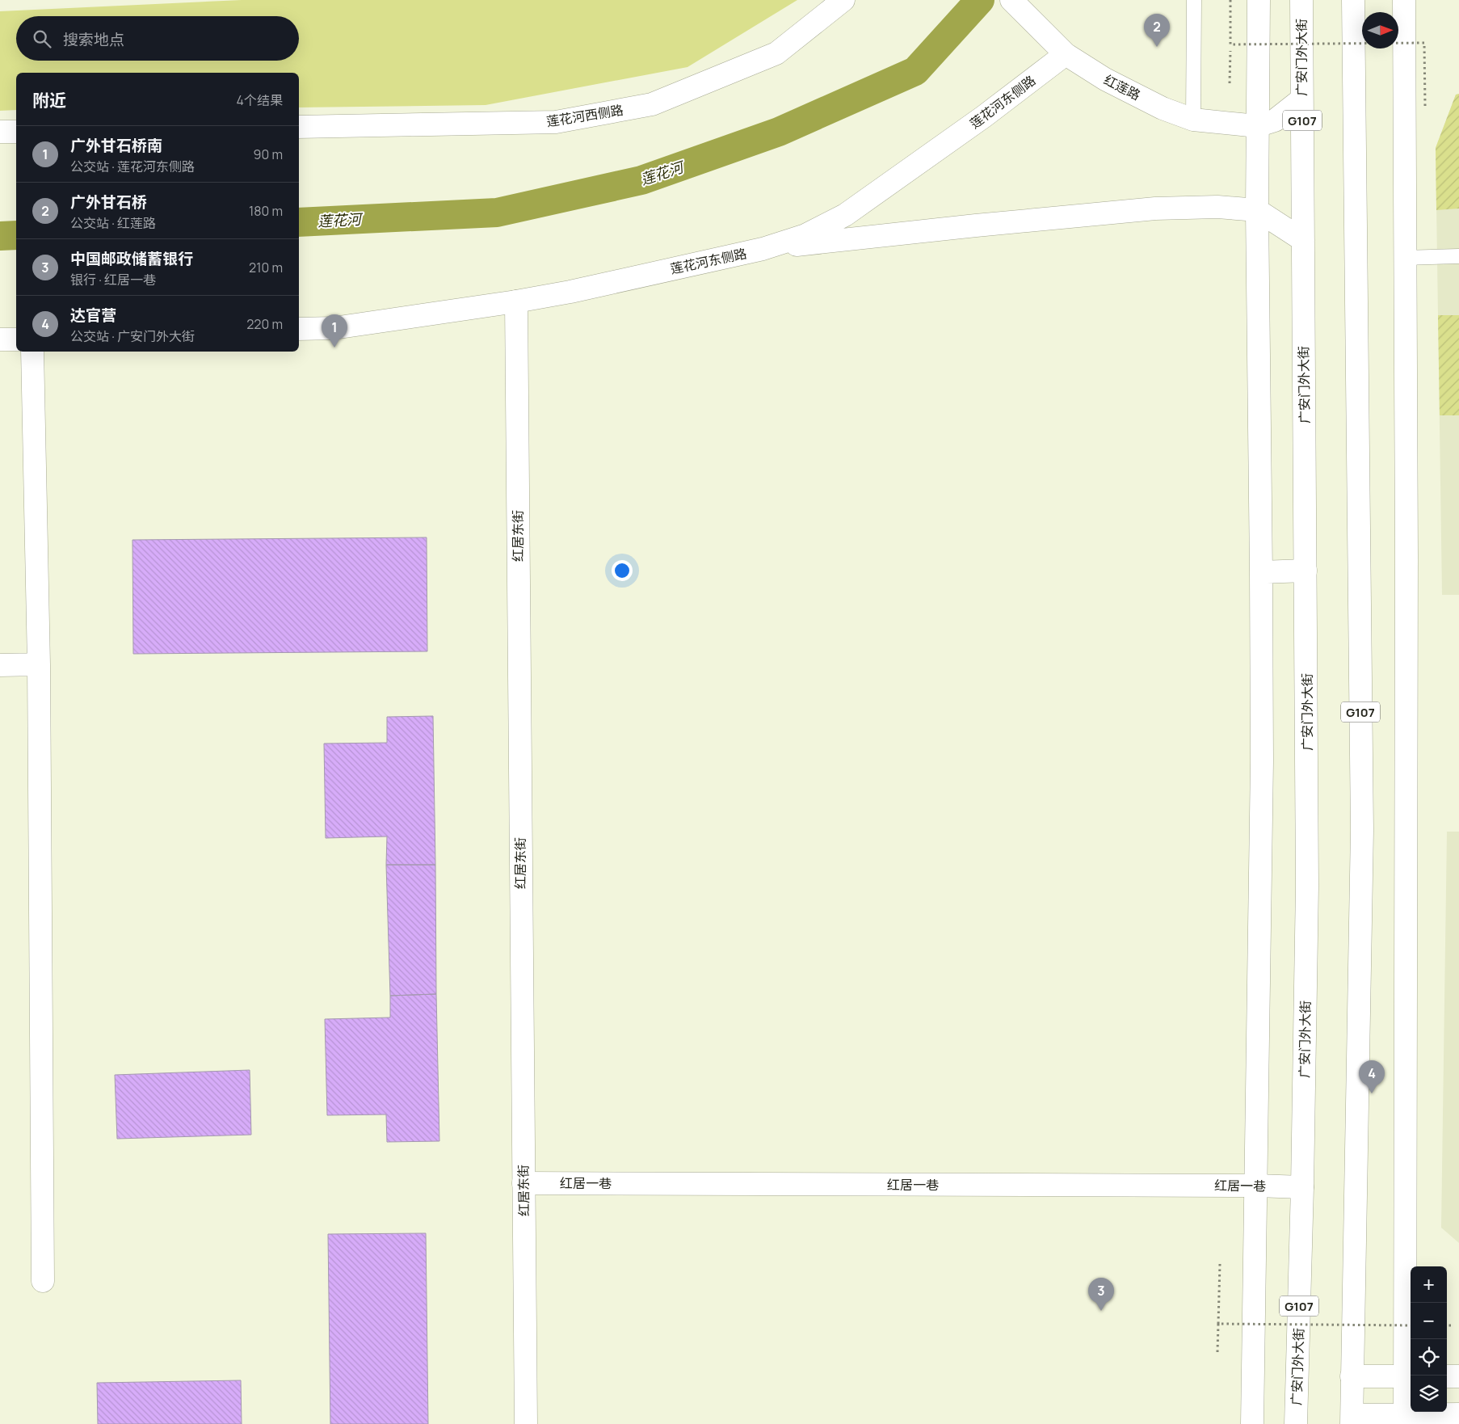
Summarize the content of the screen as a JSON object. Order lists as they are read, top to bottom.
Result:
{
  "streets": {
    "main road": [
      "广安门外大街",
      "红莲路",
      "莲花河东侧路",
      "莲花河西侧路",
      "G107",
      "红居东街",
      "红居一巷"
    ]
  },
  "crossings": [
    ["广安门外大街", "红居一巷"],
    ["红莲路", "莲花河东侧路"],
    ["莲花河东侧路", "红居东街"],
    ["红居东街", "红居一巷"]
  ],
  "water": ["莲花河"],
  "north": "right",
  "page": {
    "pins": [
      "2",
      "1",
      "4",
      "3"
    ],
    "search": "搜索地点",
    "heading": ["附近", "4个结果"],
    "list": [
      {
        "mark": "1",
        "name": "广外甘石桥南",
        "note": "公交站 · 莲花河东侧路",
        "value": "90 m"
      },
      {
        "mark": "2",
        "name": "广外甘石桥",
        "note": "公交站 · 红莲路",
        "value": "180 m"
      },
      {
        "mark": "3",
        "name": "中国邮政储蓄银行",
        "note": "银行 · 红居一巷",
        "value": "210 m"
      },
      {
        "mark": "4",
        "name": "达官营",
        "note": "公交站 · 广安门外大街",
        "value": "220 m"
      }
    ],
    "map_buttons": ["+", "−"]
  }
}
